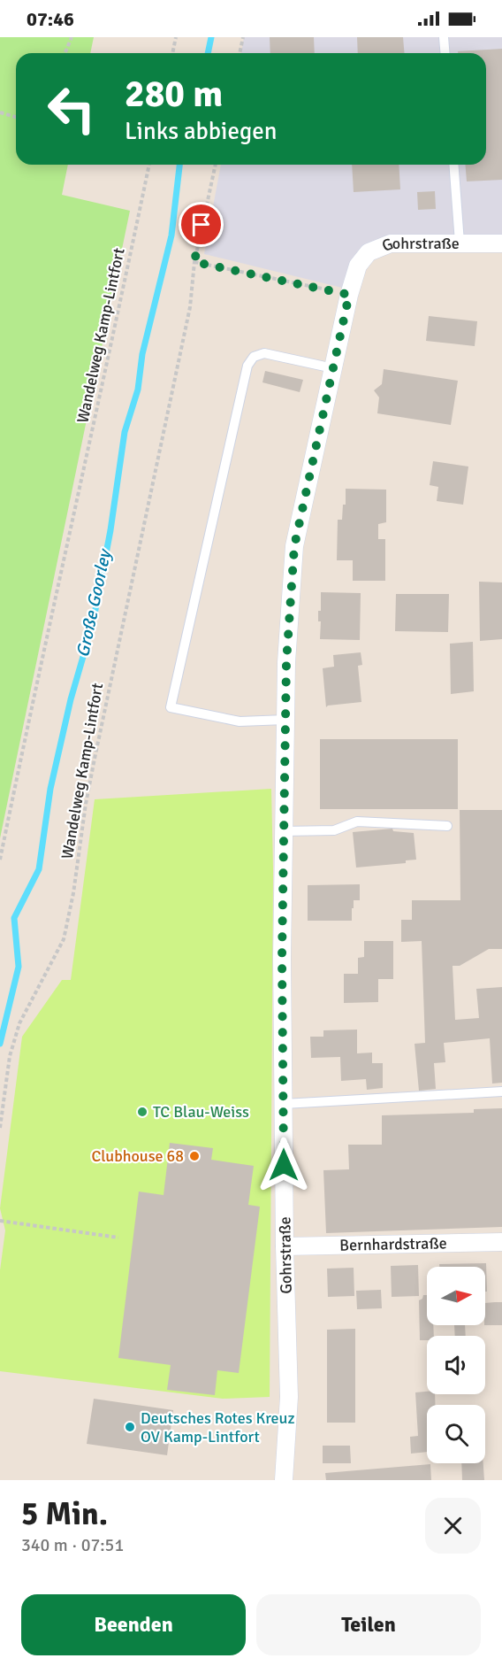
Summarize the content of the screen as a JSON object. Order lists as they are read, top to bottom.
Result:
{
  "streets": {
    "street": ["Gohrstraße", "Bernhardstraße"],
    "path": ["Wandelweg Kamp-Lintfort"]
  },
  "crossings": [
    ["Gohrstraße", "Bernhardstraße"]
  ],
  "water": ["Große Goorley"],
  "places": ["TC Blau-Weiss", "Clubhouse 68", "Deutsches Rotes Kreuz OV Kamp-Lintfort"],
  "north": "right",
  "page": {
    "status": "07:46",
    "turn": ["280 m", "Links abbiegen"],
    "heading": ["5 Min.", "340 m · 07:51"],
    "buttons": ["Beenden", "Teilen"]
  }
}
